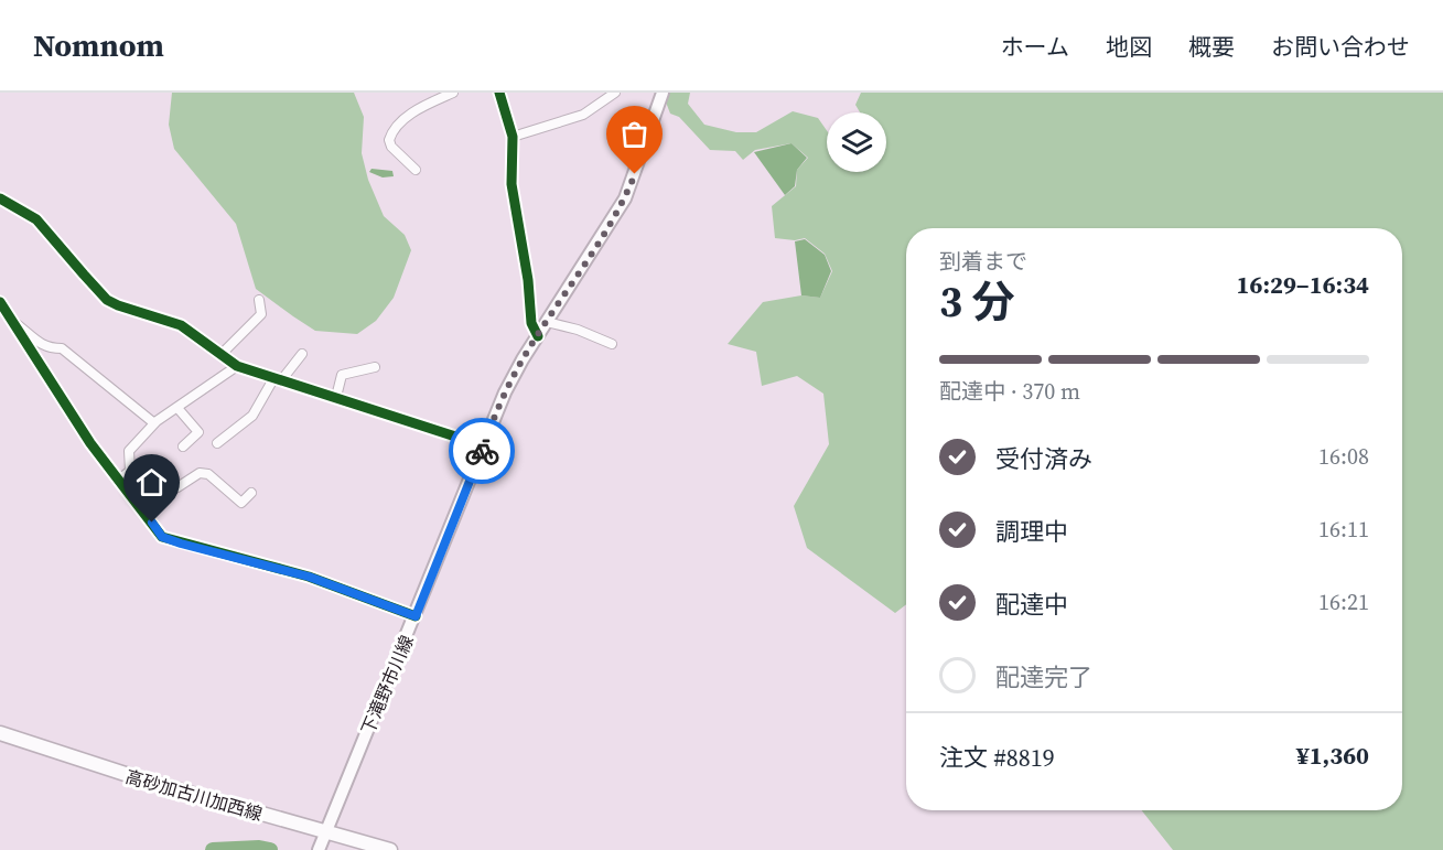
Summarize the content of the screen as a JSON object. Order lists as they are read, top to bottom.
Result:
{
  "streets": {
    "main road": ["下滝野市川線", "高砂加古川加西線"]
  },
  "crossings": [
    ["下滝野市川線", "高砂加古川加西線"]
  ],
  "page": {
    "header": "Nomnom",
    "nav": [
      "ホーム",
      "地図",
      "概要",
      "お問い合わせ"
    ],
    "heading": ["3 分", "到着まで", "16:29–16:34"],
    "panel": ["注文 #8819", "¥1,360"],
    "bar": "配達中 · 370 m",
    "list": [
      ["受付済み", "16:08"],
      ["調理中", "16:11"],
      ["配達中", "16:21"],
      "配達完了"
    ]
  }
}
